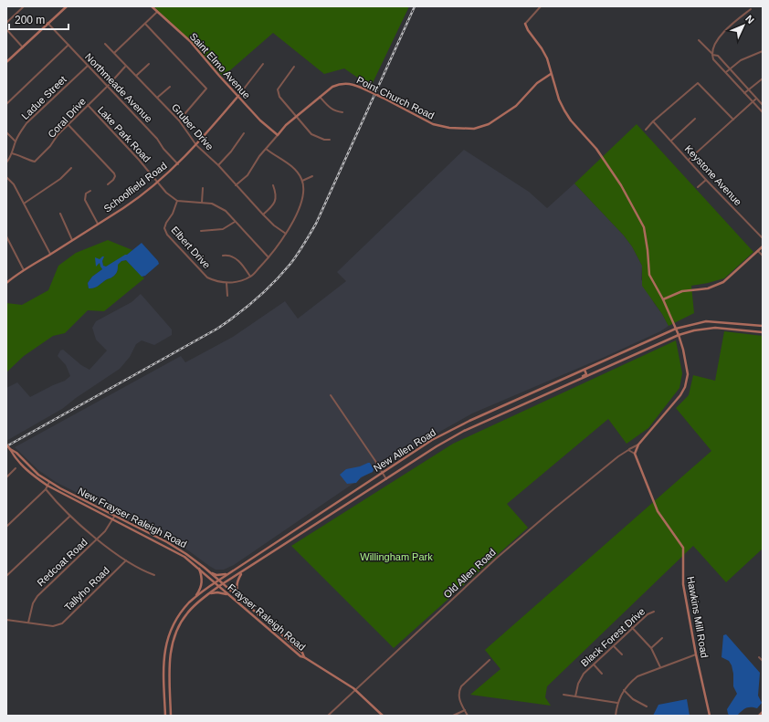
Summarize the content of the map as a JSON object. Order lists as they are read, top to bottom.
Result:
{
  "streets": {
    "main road": [
      "Saint Elmo Avenue",
      "Point Church Road",
      "Schoolfield Road",
      "New Allen Road",
      "New Frayser Raleigh Road",
      "Frayser Raleigh Road",
      "Hawkins Mill Road"
    ],
    "street": [
      "Northmeade Avenue",
      "Ladue Street",
      "Coral Drive",
      "Gruber Drive",
      "Lake Park Road",
      "Keystone Avenue",
      "Elbert Drive",
      "Redcoat Road",
      "Old Allen Road",
      "Tallyho Road",
      "Black Forest Drive"
    ]
  },
  "crossings": [
    ["Saint Elmo Avenue", "Point Church Road"],
    ["Saint Elmo Avenue", "Schoolfield Road"],
    ["Northmeade Avenue", "Ladue Street"],
    ["Northmeade Avenue", "Coral Drive"],
    ["Northmeade Avenue", "Schoolfield Road"],
    ["Ladue Street", "Coral Drive"],
    ["Point Church Road", "Gruber Drive"],
    ["Coral Drive", "Gruber Drive"],
    ["Coral Drive", "Lake Park Road"],
    ["Gruber Drive", "Schoolfield Road"],
    ["Lake Park Road", "Schoolfield Road"],
    ["Lake Park Road", "Elbert Drive"],
    ["New Allen Road", "New Frayser Raleigh Road"],
    ["New Allen Road", "Frayser Raleigh Road"],
    ["New Frayser Raleigh Road", "Redcoat Road"],
    ["New Frayser Raleigh Road", "Frayser Raleigh Road"],
    ["Redcoat Road", "Tallyho Road"],
    ["Old Allen Road", "Frayser Raleigh Road"]
  ],
  "parks": ["Willingham Park"],
  "scale_bar": "200 m",
  "north": "top right"
}
